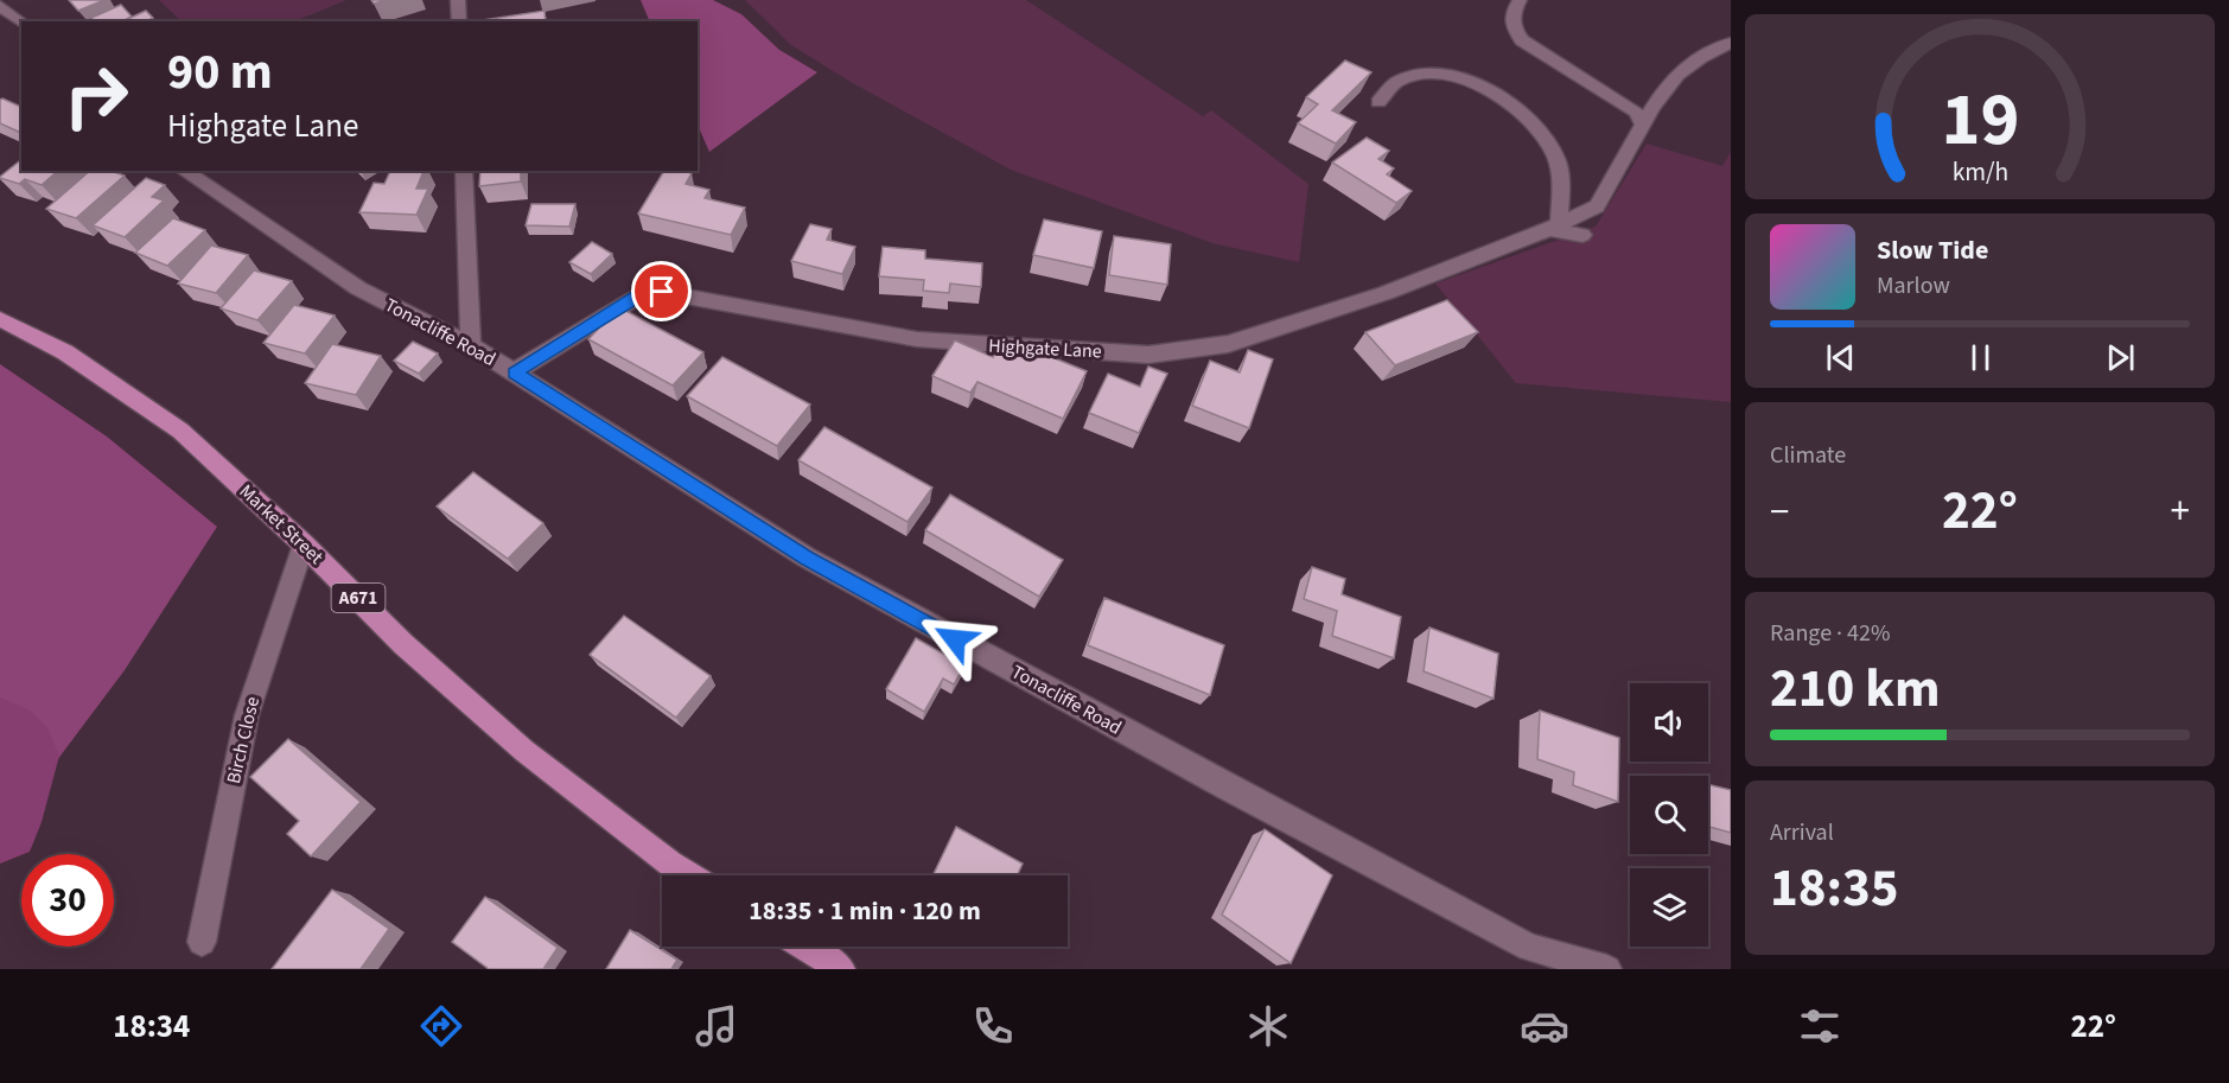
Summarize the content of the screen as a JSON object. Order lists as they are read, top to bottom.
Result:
{
  "streets": {
    "main road": ["Market Street", "A671"],
    "street": ["Tonacliffe Road", "Highgate Lane", "Birch Close"]
  },
  "crossings": [
    ["Tonacliffe Road", "Highgate Lane"],
    ["Market Street", "Birch Close"]
  ],
  "page": {
    "turn": ["90 m", "Highgate Lane"],
    "song": ["Slow Tide", "Marlow"],
    "tile": [
      "Climate",
      ["Range · 42%", "210 km"],
      ["Arrival", "18:35"]
    ],
    "heat": ["−", "22°", "+"],
    "limit": "30",
    "trip": "18:35 · 1 min · 120 m",
    "tabs": ["18:34", "22°"],
    "gauge": ["19", "km/h"]
  }
}
